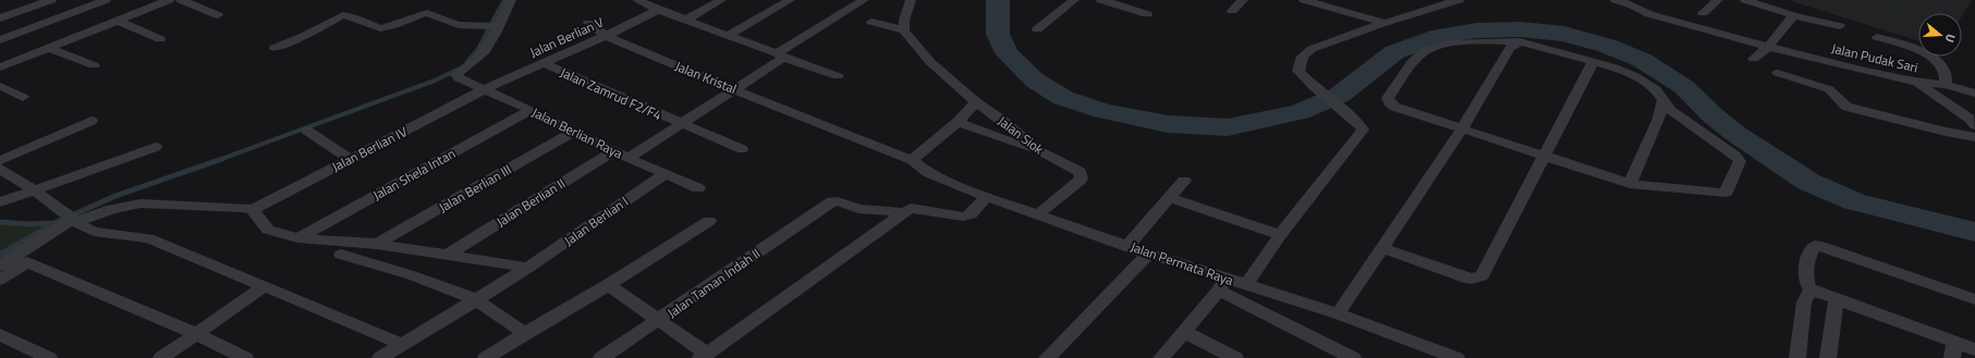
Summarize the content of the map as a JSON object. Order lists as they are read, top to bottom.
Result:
{
  "streets": {
    "street": [
      "Jalan Berlian V",
      "Jalan Pudak Sari",
      "Jalan Kristal",
      "Jalan Zamrud F2/F4",
      "Jalan Berlian Raya",
      "Jalan Siok",
      "Jalan Berlian IV",
      "Jalan Shela Intan",
      "Jalan Berlian III",
      "Jalan Berlian II",
      "Jalan Berlian l",
      "Jalan Permata Raya",
      "Jalan Taman Indah II"
    ]
  },
  "crossings": [
    ["Jalan Berlian V", "Jalan Kristal"],
    ["Jalan Berlian V", "Jalan Zamrud F2/F4"],
    ["Jalan Berlian V", "Jalan Berlian Raya"],
    ["Jalan Berlian V", "Jalan Berlian IV"],
    ["Jalan Kristal", "Jalan Permata Raya"],
    ["Jalan Berlian Raya", "Jalan Berlian IV"],
    ["Jalan Berlian Raya", "Jalan Shela Intan"],
    ["Jalan Berlian Raya", "Jalan Berlian III"],
    ["Jalan Berlian Raya", "Jalan Berlian II"],
    ["Jalan Berlian Raya", "Jalan Berlian l"],
    ["Jalan Siok", "Jalan Permata Raya"]
  ],
  "north": "right"
}
